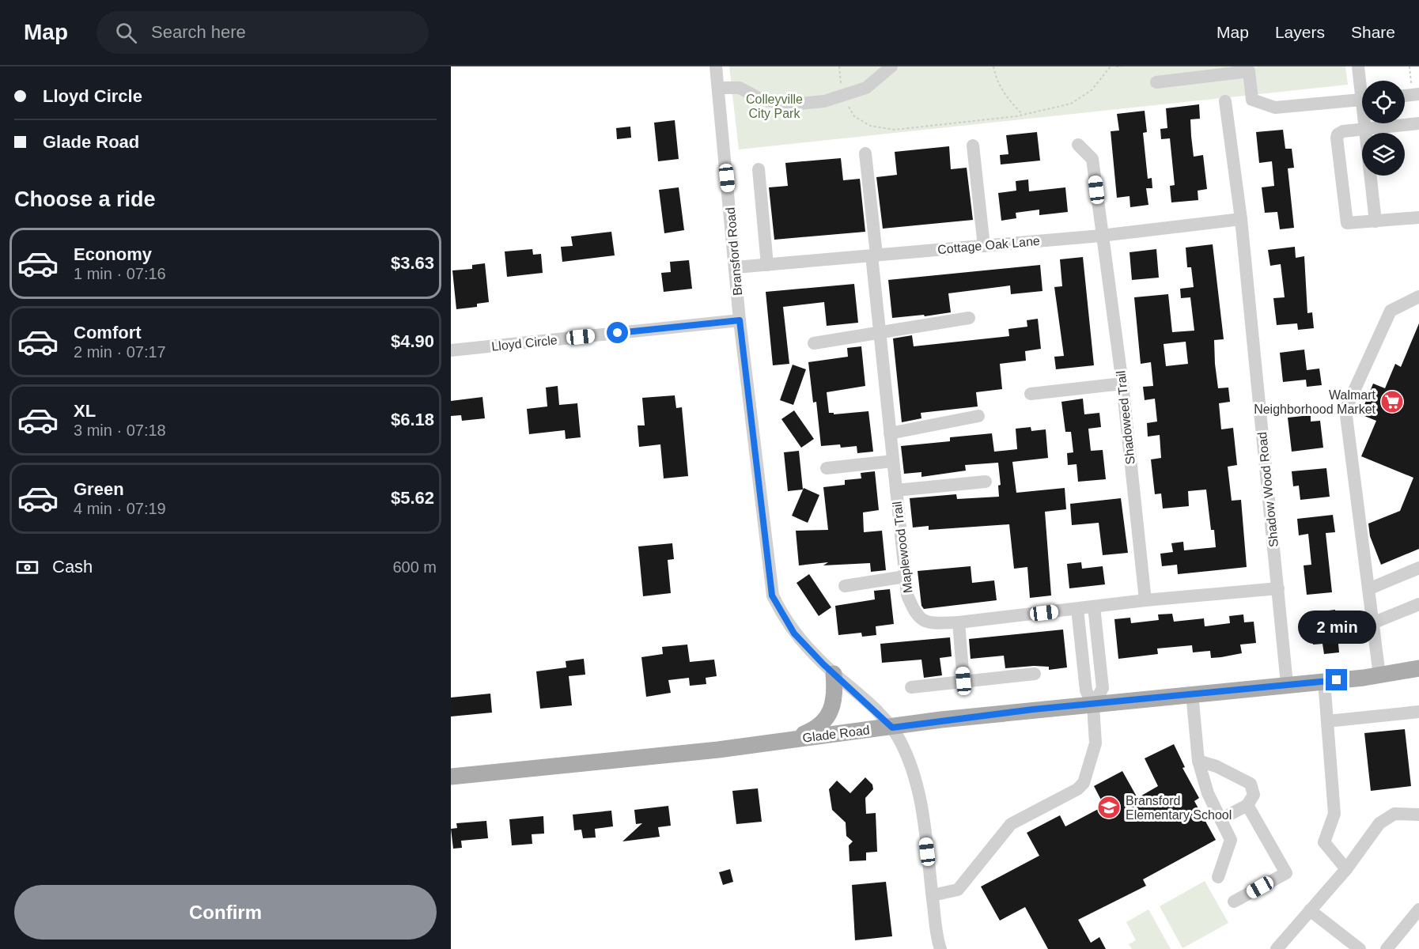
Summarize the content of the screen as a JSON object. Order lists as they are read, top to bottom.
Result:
{
  "streets": {
    "main road": ["Glade Road"],
    "street": [
      "Cottage Oak Lane",
      "Bransford Road",
      "Lloyd Circle",
      "Shadoweed Trail",
      "Shadow Wood Road",
      "Maplewood Trail"
    ]
  },
  "crossings": [
    ["Cottage Oak Lane", "Bransford Road"],
    ["Cottage Oak Lane", "Shadoweed Trail"],
    ["Cottage Oak Lane", "Shadow Wood Road"],
    ["Cottage Oak Lane", "Maplewood Trail"],
    ["Bransford Road", "Lloyd Circle"],
    ["Bransford Road", "Glade Road"],
    ["Shadoweed Trail", "Maplewood Trail"],
    ["Shadow Wood Road", "Maplewood Trail"],
    ["Shadow Wood Road", "Glade Road"]
  ],
  "parks": ["Colleyville City Park"],
  "places": {
    "supermarket": ["Walmart Neighborhood Market"],
    "school or university": ["Bransford Elementary School"]
  },
  "page": {
    "header": "Map",
    "search": "Search here",
    "nav": ["Map", "Layers", "Share"],
    "banner": ["Lloyd Circle", "Glade Road"],
    "heading": "Choose a ride",
    "list": [
      {
        "name": "Economy",
        "note": "1 min · 07:16",
        "value": "$3.63"
      },
      {
        "name": "Comfort",
        "note": "2 min · 07:17",
        "value": "$4.90"
      },
      {
        "name": "XL",
        "note": "3 min · 07:18",
        "value": "$6.18"
      },
      {
        "name": "Green",
        "note": "4 min · 07:19",
        "value": "$5.62"
      }
    ],
    "pay": ["Cash", "600 m"],
    "bubble": "2 min",
    "buttons": "Confirm"
  }
}
